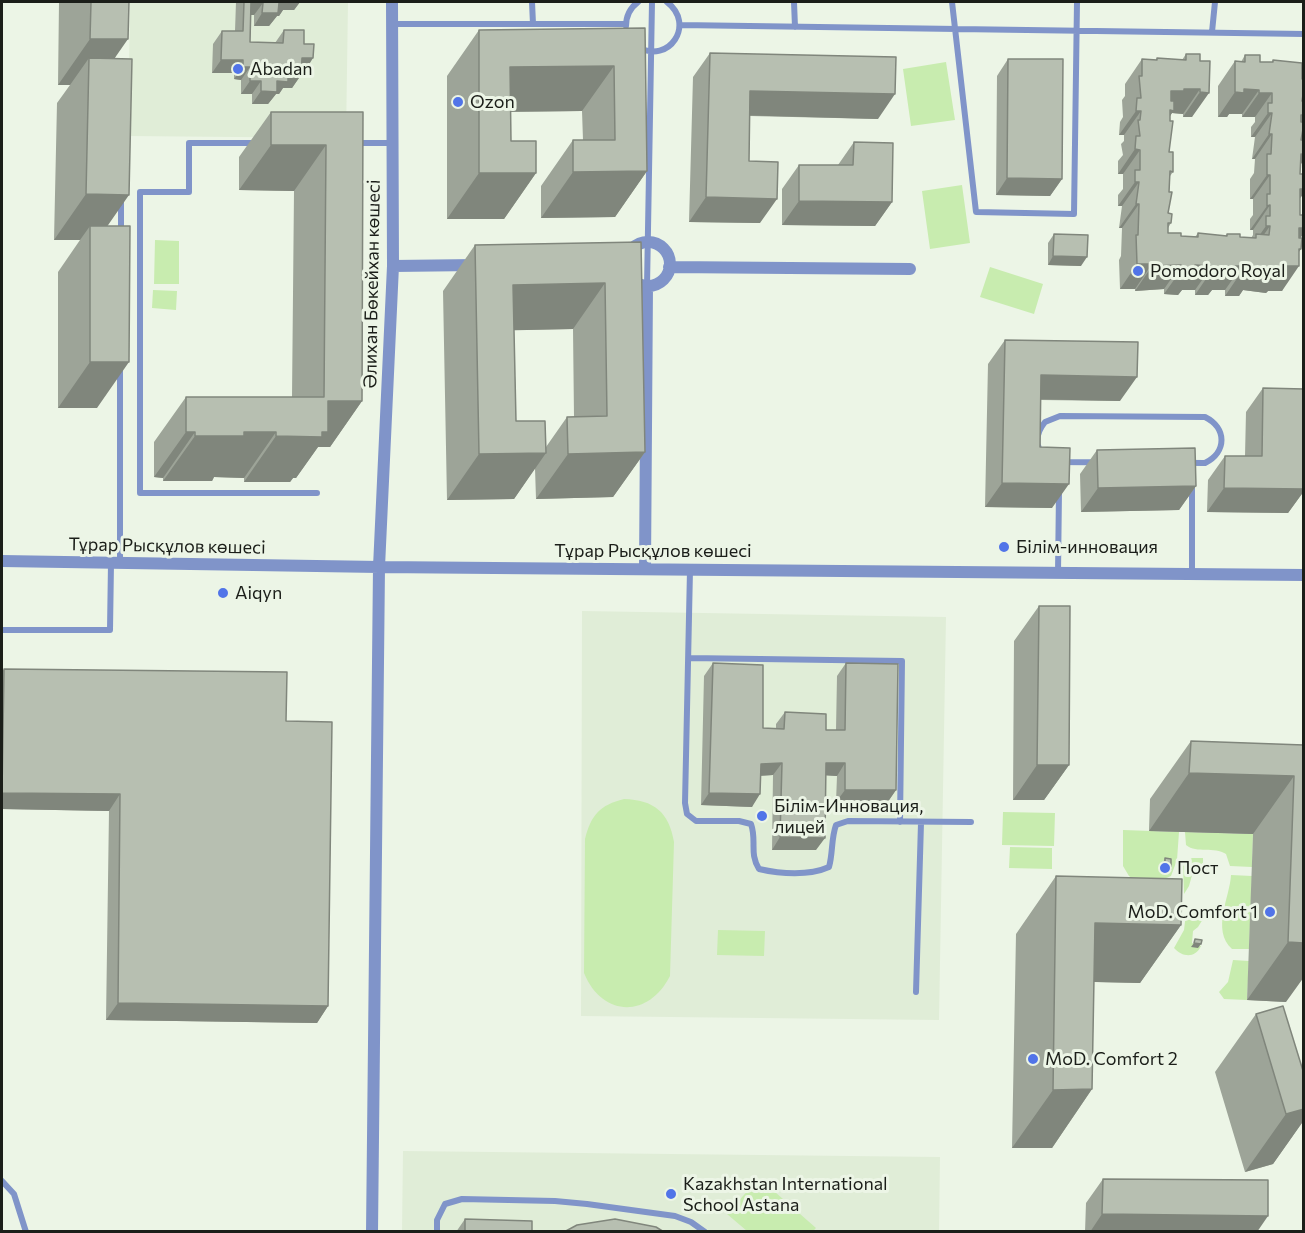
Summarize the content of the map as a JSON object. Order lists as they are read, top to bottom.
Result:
{
  "streets": {
    "street": ["Әлихан Бөкейхан көшесі", "Тұрар Рысқұлов көшесі"]
  },
  "crossings": [
    ["Әлихан Бөкейхан көшесі", "Тұрар Рысқұлов көшесі"]
  ],
  "places": [
    "Abadan",
    "Ozon",
    "Pomodoro Royal",
    "Білім-инновация",
    "Aiqyn",
    "Білім-Инновация, лицей",
    "Пост",
    "МoD. Comfort 1",
    "МoD. Comfort 2",
    "Kazakhstan International School Astana"
  ]
}
